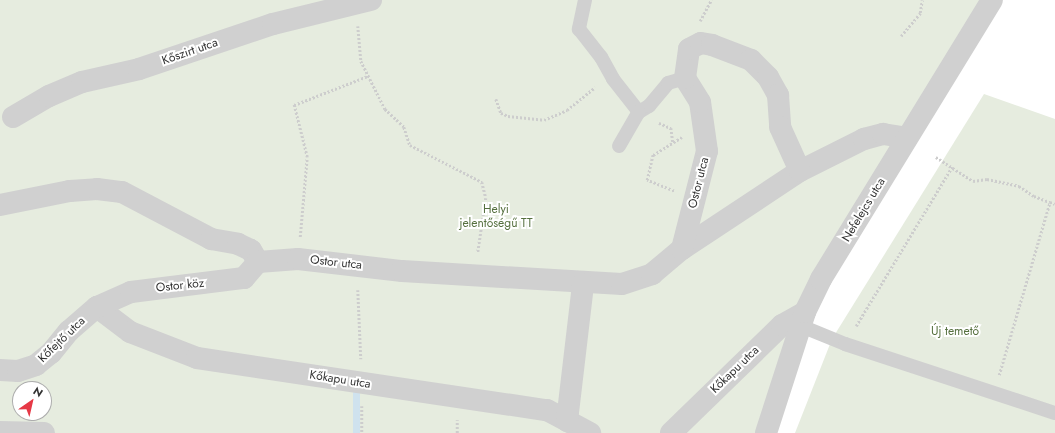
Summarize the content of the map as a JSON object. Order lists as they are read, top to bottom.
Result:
{
  "streets": {
    "street": [
      "Kőszirt utca",
      "Ostor utca",
      "Nefelejcs utca",
      "Ostor köz",
      "Kőfejtő utca",
      "Kőkapu utca"
    ]
  },
  "crossings": [
    ["Ostor utca", "Nefelejcs utca"],
    ["Ostor utca", "Ostor köz"],
    ["Nefelejcs utca", "Kőkapu utca"],
    ["Ostor köz", "Kőfejtő utca"],
    ["Ostor köz", "Kőkapu utca"],
    ["Kőfejtő utca", "Kőkapu utca"]
  ],
  "parks": ["Helyi jelentőségű TT", "Új temető"],
  "north": "top right"
}
